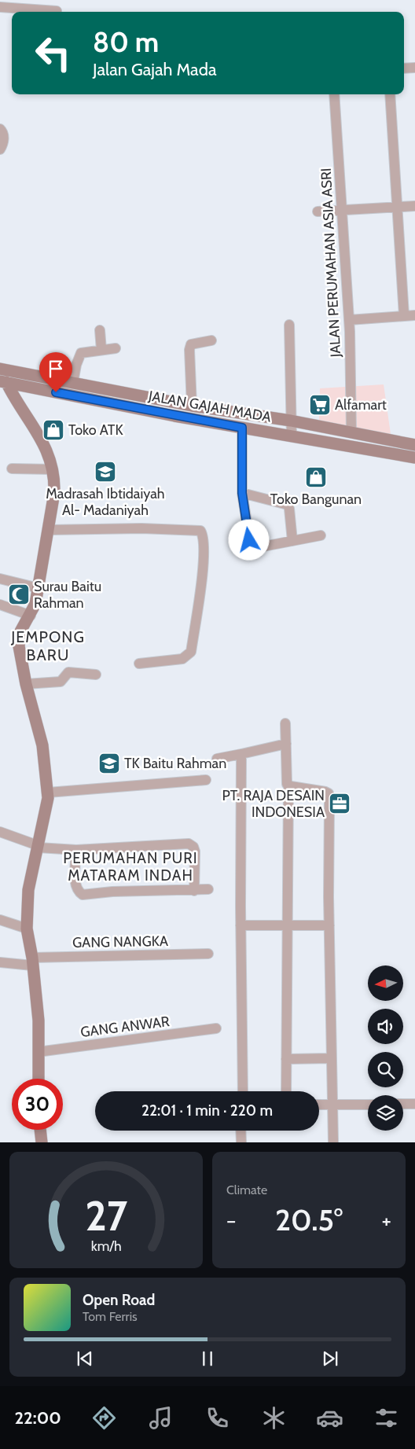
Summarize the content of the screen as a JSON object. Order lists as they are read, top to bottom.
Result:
{
  "streets": {
    "main road": ["JALAN GAJAH MADA"],
    "street": ["JALAN PERUMAHAN ASIA ASRI", "GANG NANGKA", "GANG ANWAR"]
  },
  "crossings": [
    ["JALAN PERUMAHAN ASIA ASRI", "JALAN GAJAH MADA"]
  ],
  "districts": ["JEMPONG BARU", "PERUMAHAN PURI MATARAM INDAH"],
  "places": {
    "supermarket": ["Alfamart"],
    "shop": ["Toko ATK", "Toko Bangunan"],
    "school or university": ["Madrasah Ibtidaiyah Al- Madaniyah", "TK Baitu Rahman"],
    "mosque": ["Surau Baitu Rahman"],
    "office": ["PT. RAJA DESAIN INDONESIA"]
  },
  "north": "left",
  "page": {
    "turn": ["80 m", "Jalan Gajah Mada"],
    "limit": "30",
    "trip": "22:01 · 1 min · 220 m",
    "tile": "Climate",
    "heat": ["−", "20.5°", "+"],
    "song": ["Open Road", "Tom Ferris"],
    "tabs": "22:00",
    "gauge": ["27", "km/h"]
  }
}
